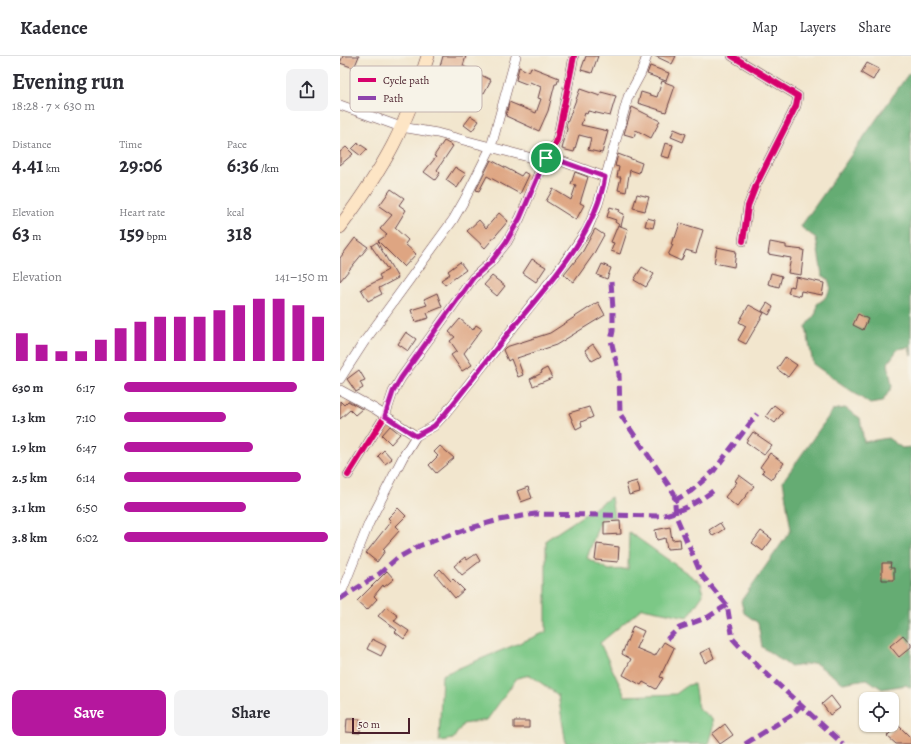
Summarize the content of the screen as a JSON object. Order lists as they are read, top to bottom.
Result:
{
  "legend": ["Cycle path", "Path"],
  "scale_bar": "50 m",
  "page": {
    "header": "Kadence",
    "nav": ["Map", "Layers", "Share"],
    "heading": ["Evening run", "18:28 · 7 × 630 m"],
    "stats": [
      ["Distance", "4.41 km"],
      ["Time", "29:06"],
      ["Pace", "6:36 /km"],
      ["Elevation", "63 m"],
      ["Heart rate", "159 bpm"],
      ["kcal", "318"]
    ],
    "chart": ["Elevation", "141–150 m"],
    "list": [
      {
        "name": "630 m",
        "note": "6:17"
      },
      {
        "name": "1.3 km",
        "note": "7:10"
      },
      {
        "name": "1.9 km",
        "note": "6:47"
      },
      {
        "name": "2.5 km",
        "note": "6:14"
      },
      {
        "name": "3.1 km",
        "note": "6:50"
      },
      {
        "name": "3.8 km",
        "note": "6:02"
      }
    ],
    "buttons": ["Save", "Share"],
    "scale": "50 m"
  }
}
